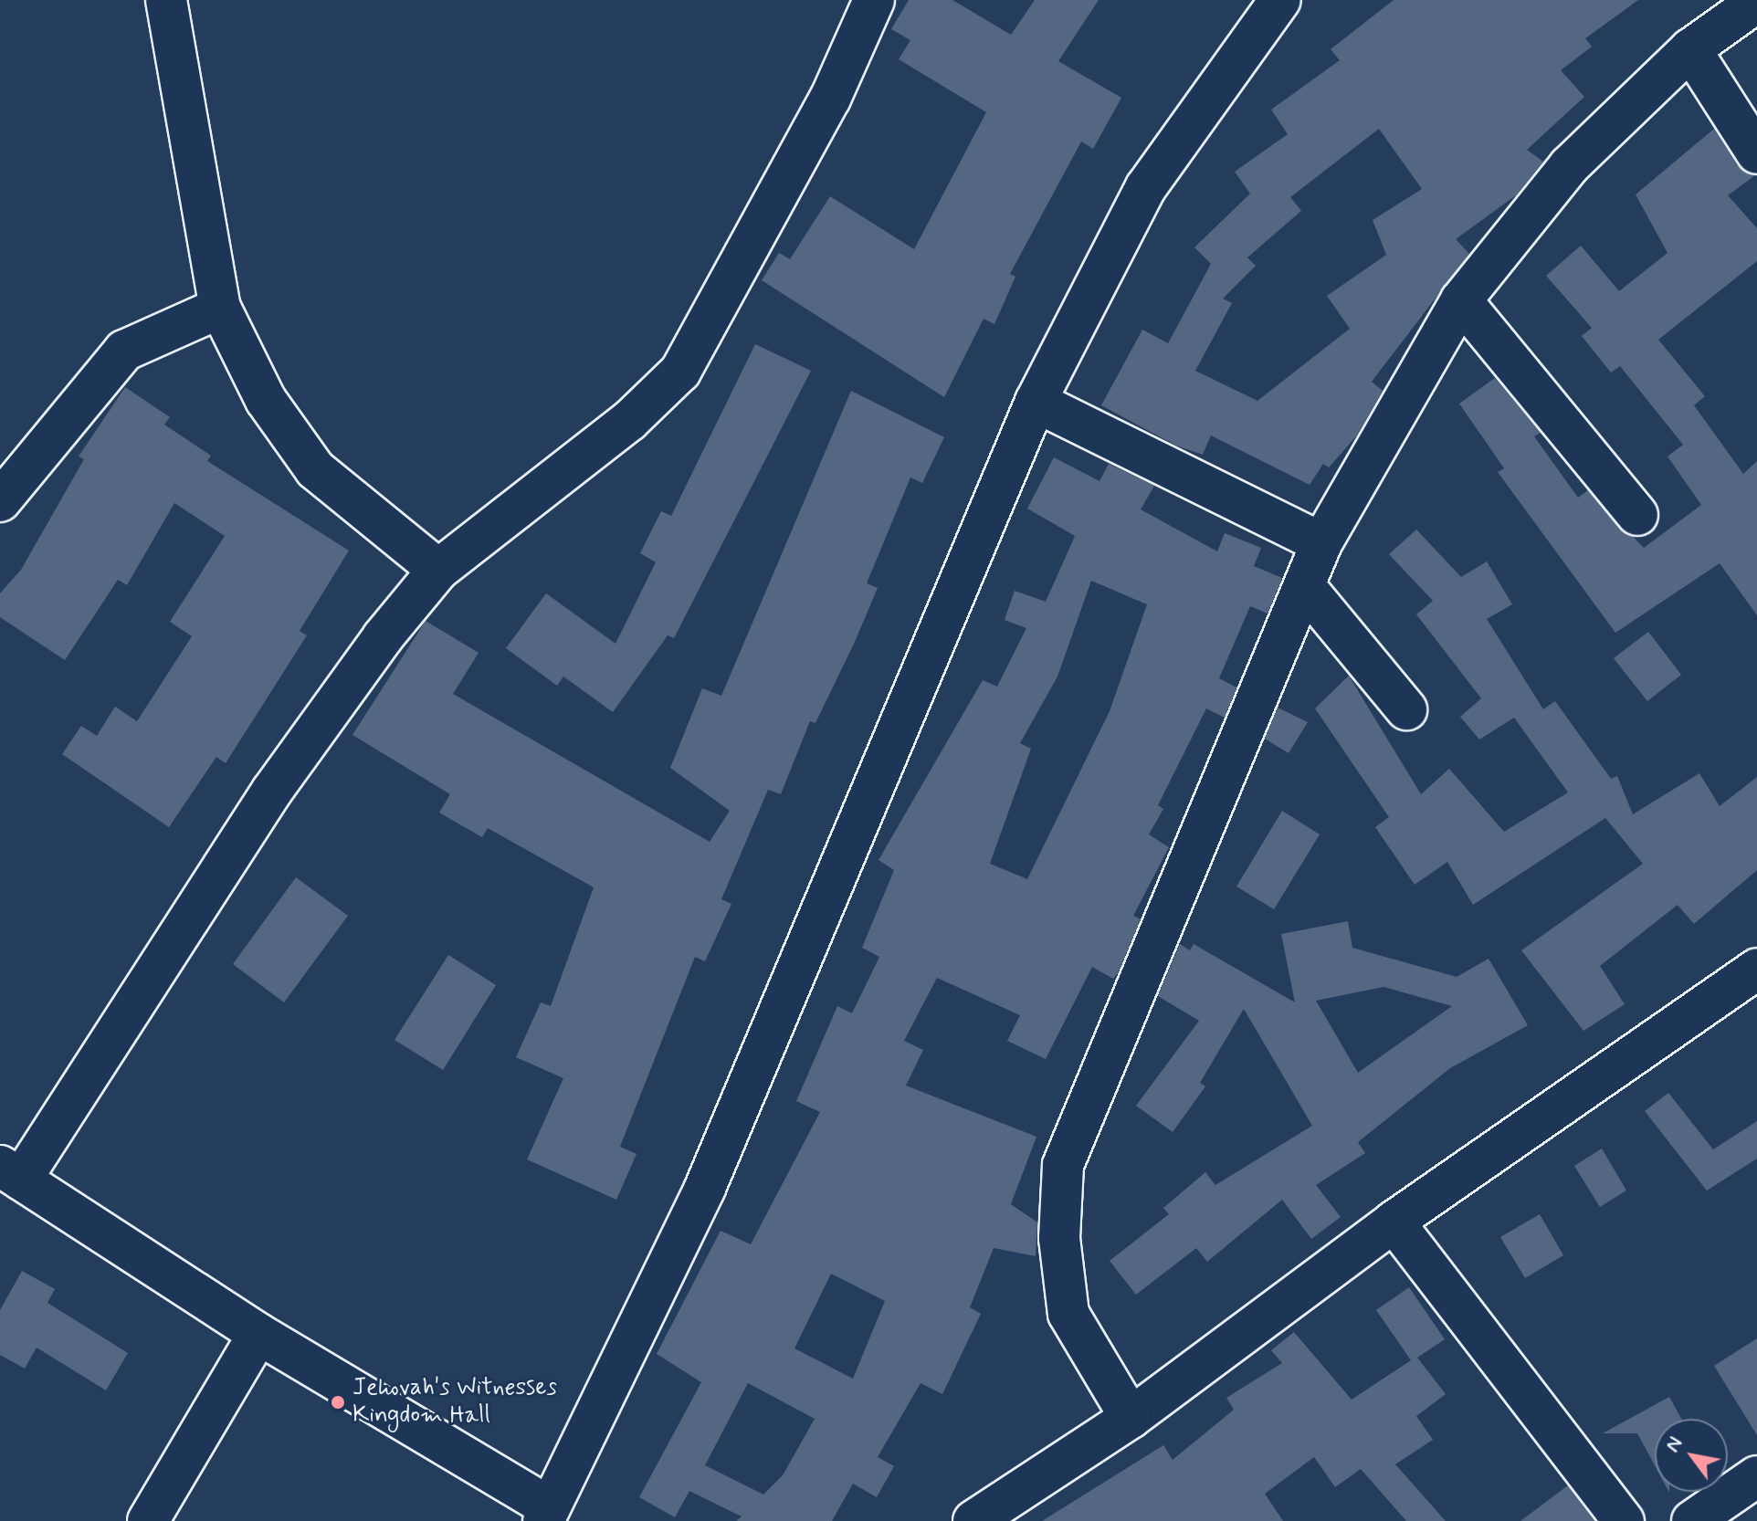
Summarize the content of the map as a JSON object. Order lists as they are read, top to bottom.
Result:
{
  "places": ["Jehovah's Witnesses Kingdom Hall"],
  "north": "top left"
}
